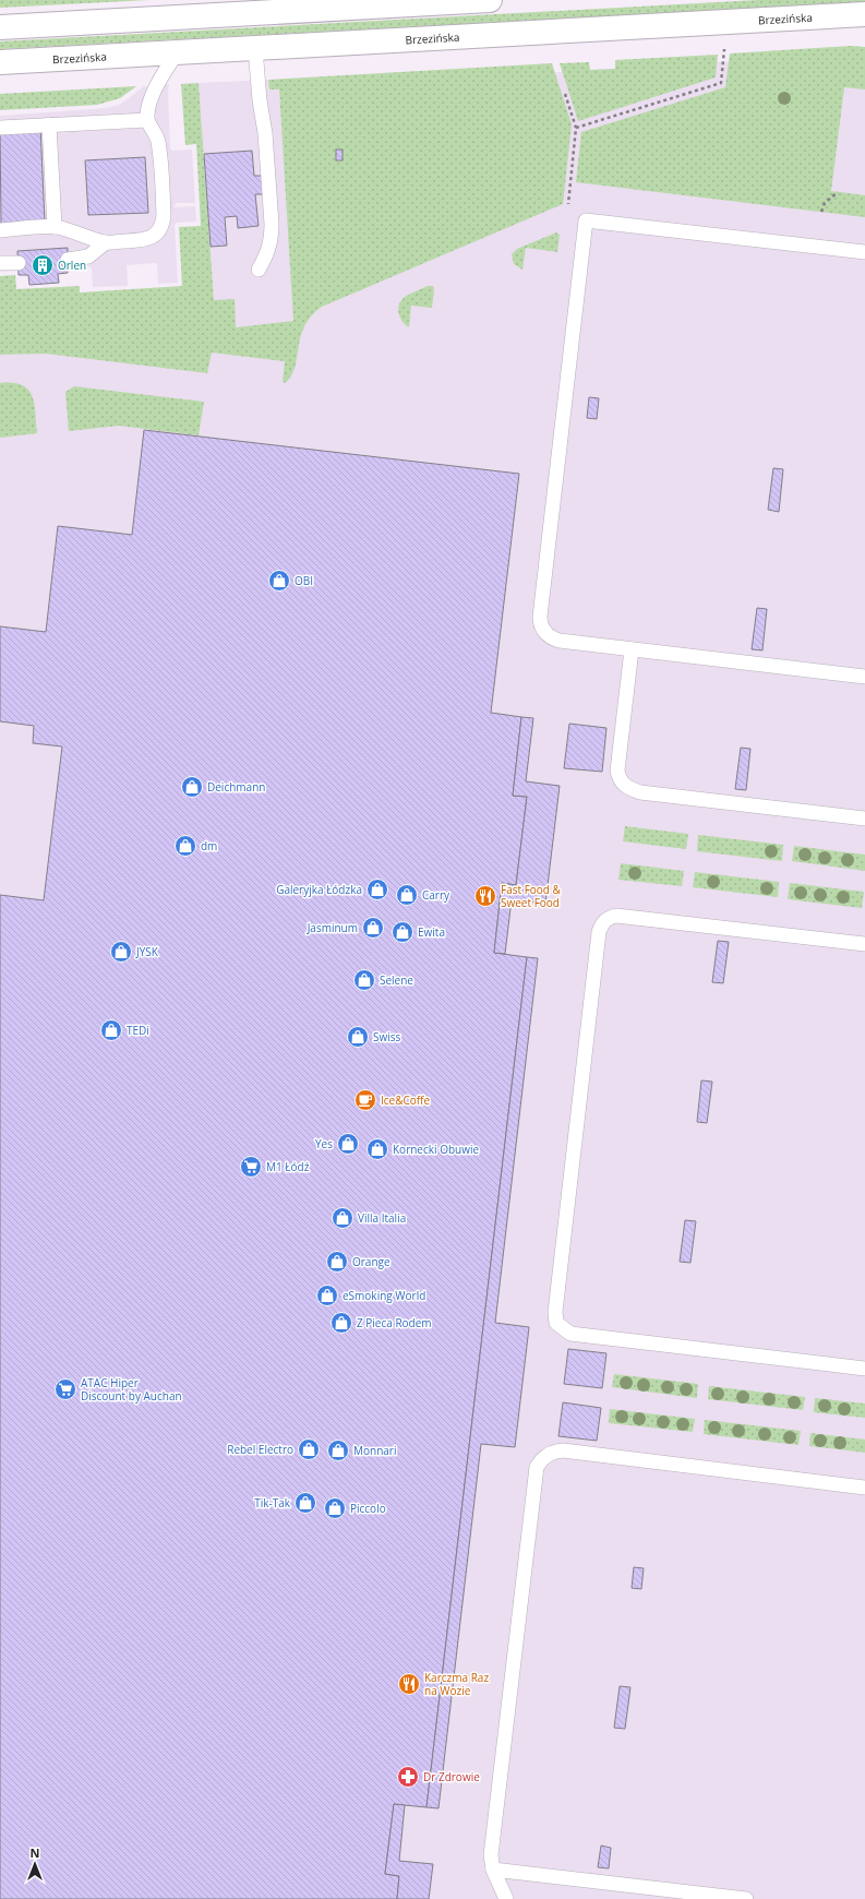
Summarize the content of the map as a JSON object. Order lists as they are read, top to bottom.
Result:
{
  "streets": {
    "street": ["Brzezińska"]
  },
  "places": {
    "building": ["Orlen"],
    "shop": [
      "OBI",
      "Deichmann",
      "dm",
      "Galeryjka Łódzka",
      "Carry",
      "Jasminum",
      "Ewita",
      "JYSK",
      "Selene",
      "TEDi",
      "Swiss",
      "Yes",
      "Kornecki Obuwie",
      "Villa Italia",
      "Orange",
      "eSmoking World",
      "Z Pieca Rodem",
      "Rebel Electro",
      "Monnari",
      "Tik-Tak",
      "Piccolo"
    ],
    "restaurant": ["Fast Food & Sweet Food", "Karczma Raz na Wozie"],
    "cafe": ["Ice&Coffe"],
    "supermarket": ["M1 Łódź", "ATAC Hiper Discount by Auchan"],
    "pharmacy": ["Dr Zdrowie"]
  },
  "north": "top"
}
